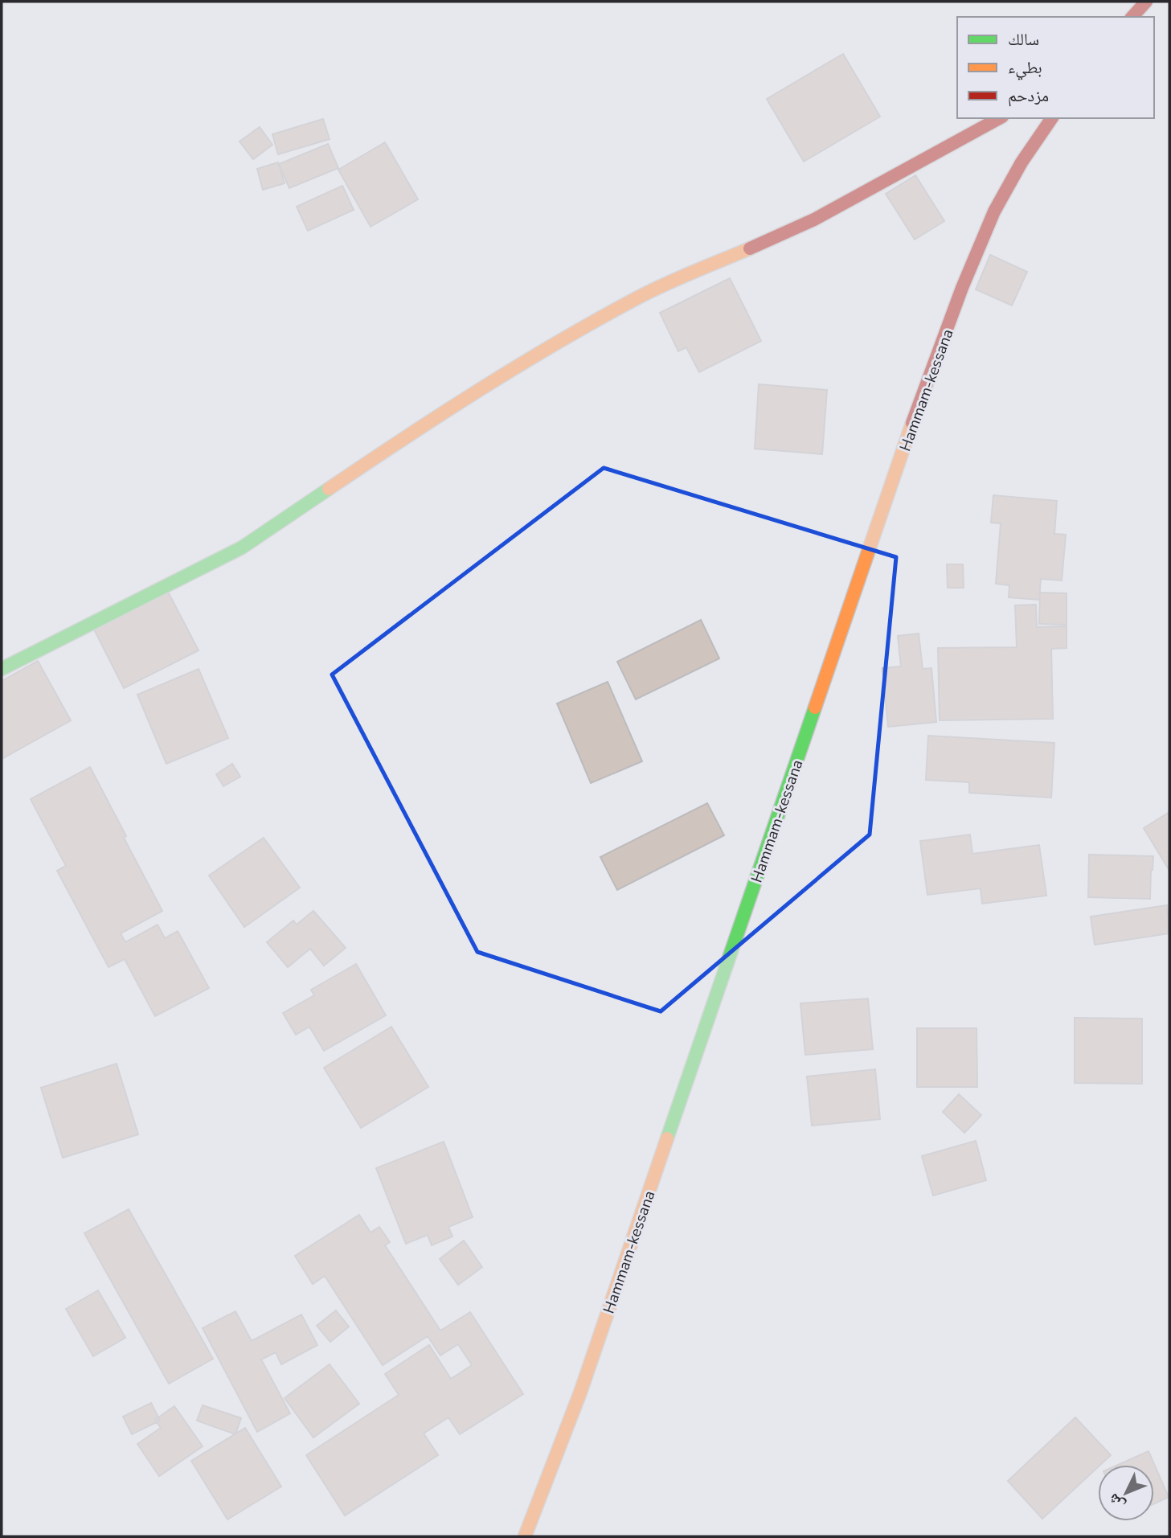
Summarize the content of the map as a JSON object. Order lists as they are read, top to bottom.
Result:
{
  "streets": {
    "street": ["Hammam-kessana"]
  },
  "legend": ["سالك", "بطيء", "مزدحم"],
  "north": "bottom left"
}
